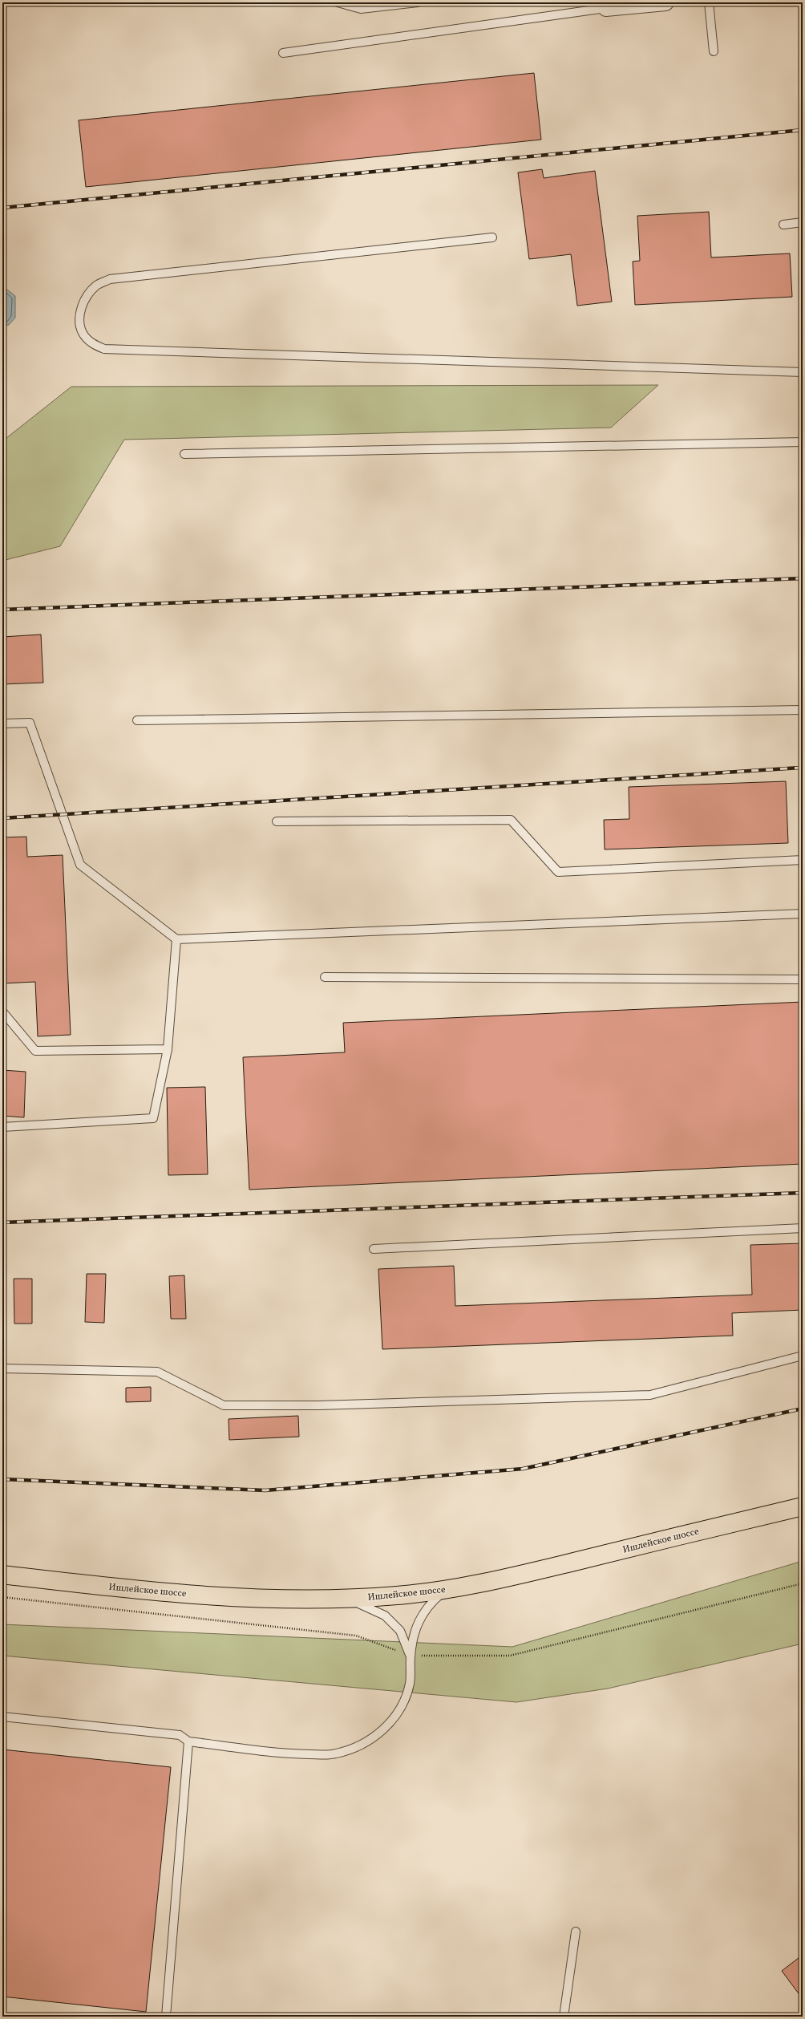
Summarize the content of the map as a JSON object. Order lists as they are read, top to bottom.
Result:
{
  "streets": {
    "main road": ["Ишлейское шоссе"]
  }
}
